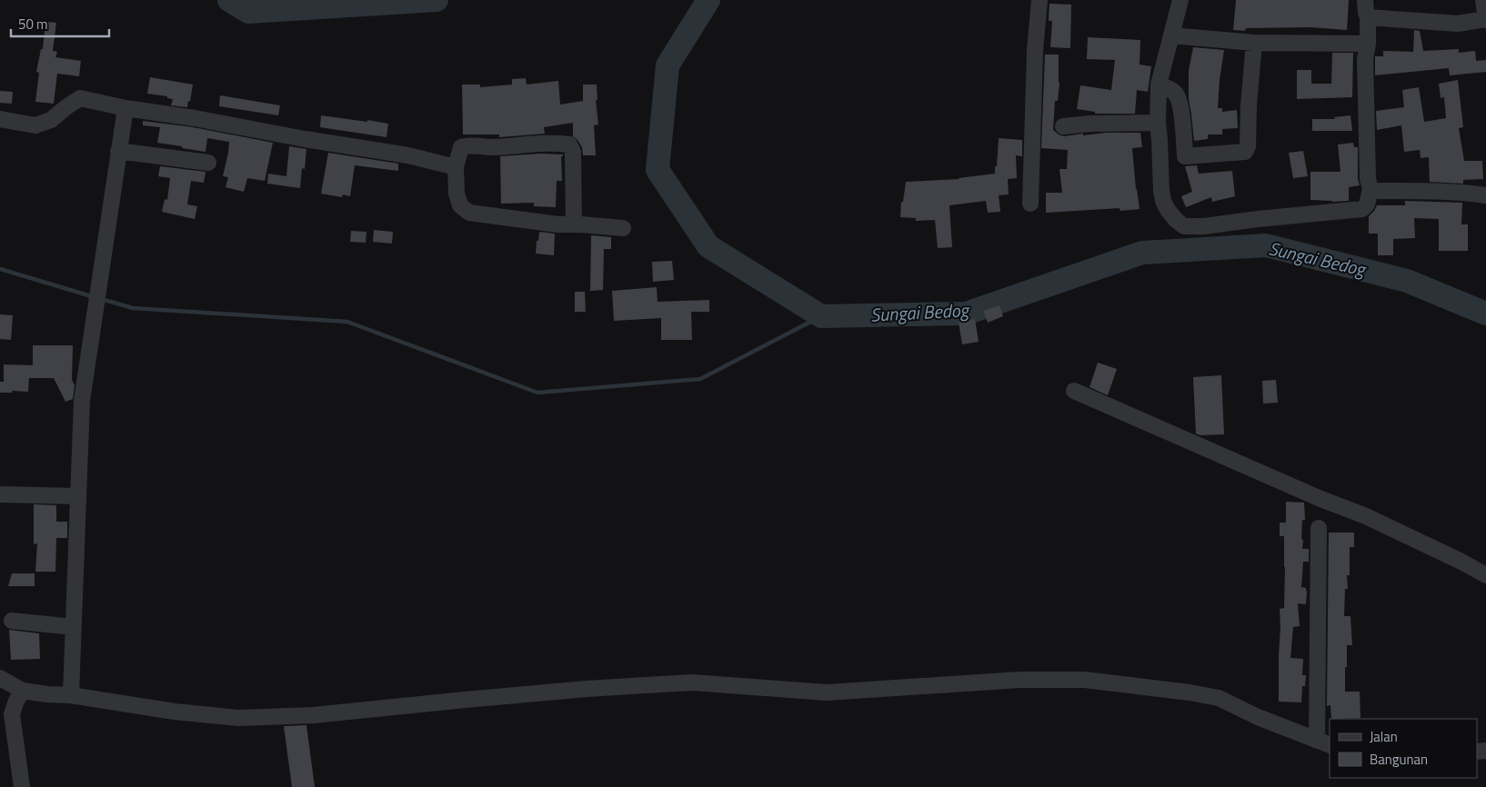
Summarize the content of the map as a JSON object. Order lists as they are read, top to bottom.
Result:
{
  "water": ["Sungai Bedog"],
  "legend": ["Jalan", "Bangunan"],
  "scale_bar": "50 m"
}
